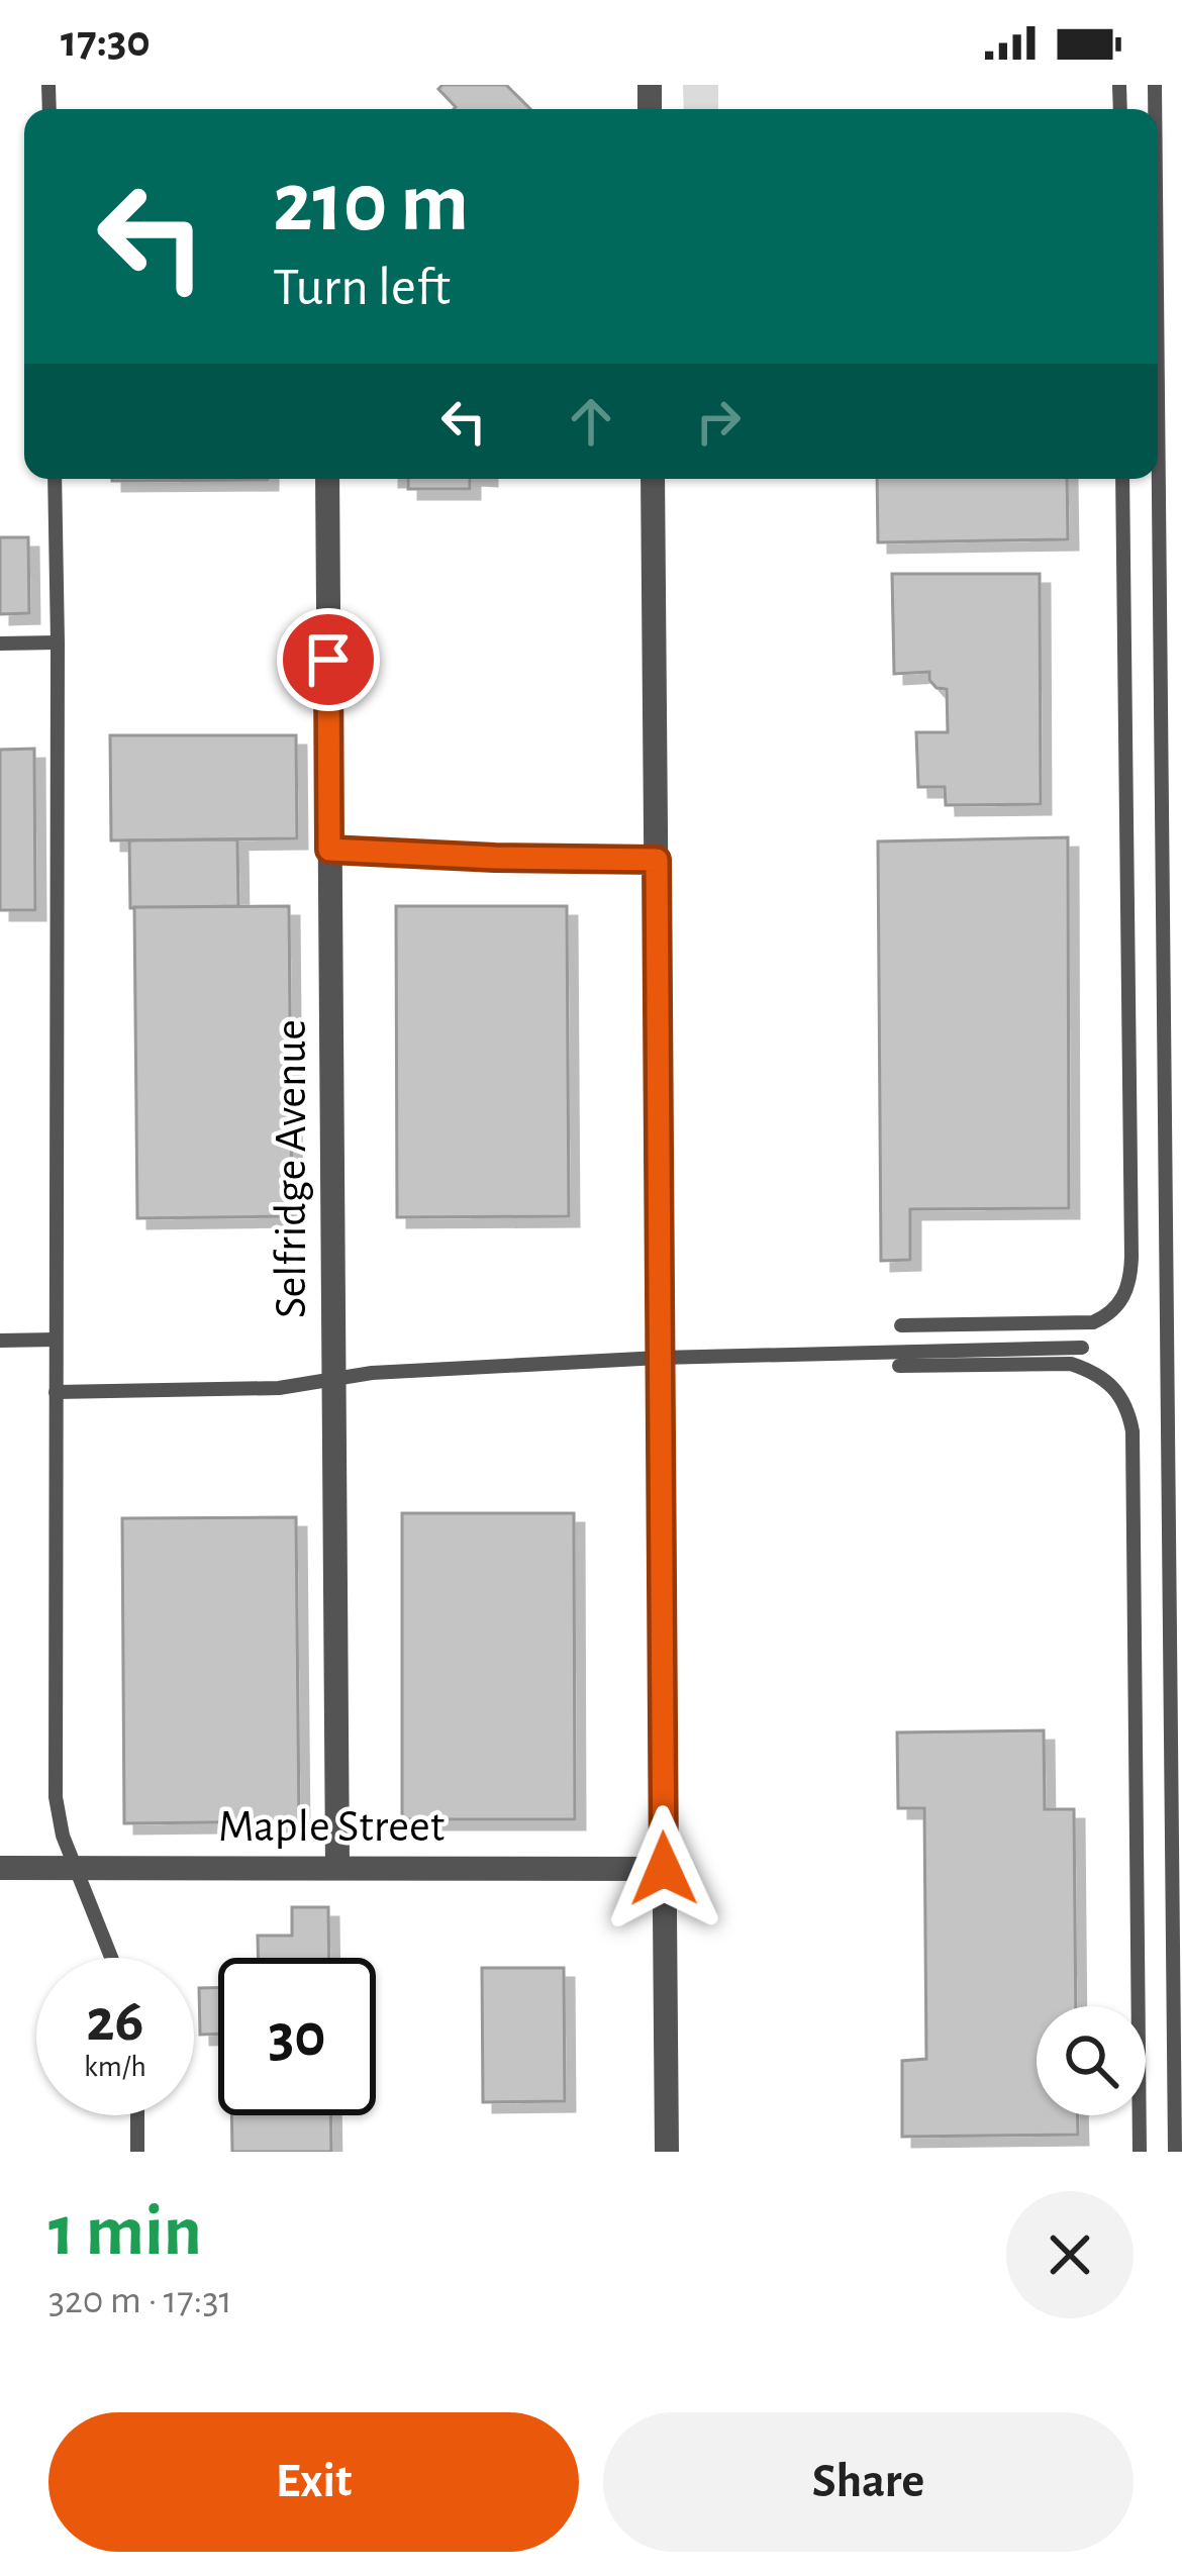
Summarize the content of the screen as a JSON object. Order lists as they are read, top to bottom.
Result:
{
  "streets": {
    "street": ["Selfridge Avenue", "Maple Street"]
  },
  "crossings": [
    ["Selfridge Avenue", "Maple Street"]
  ],
  "page": {
    "status": "17:30",
    "turn": ["210 m", "Turn left"],
    "speed": "26 km/h",
    "limit": "30",
    "heading": ["1 min", "320 m · 17:31"],
    "buttons": ["Exit", "Share"]
  }
}
